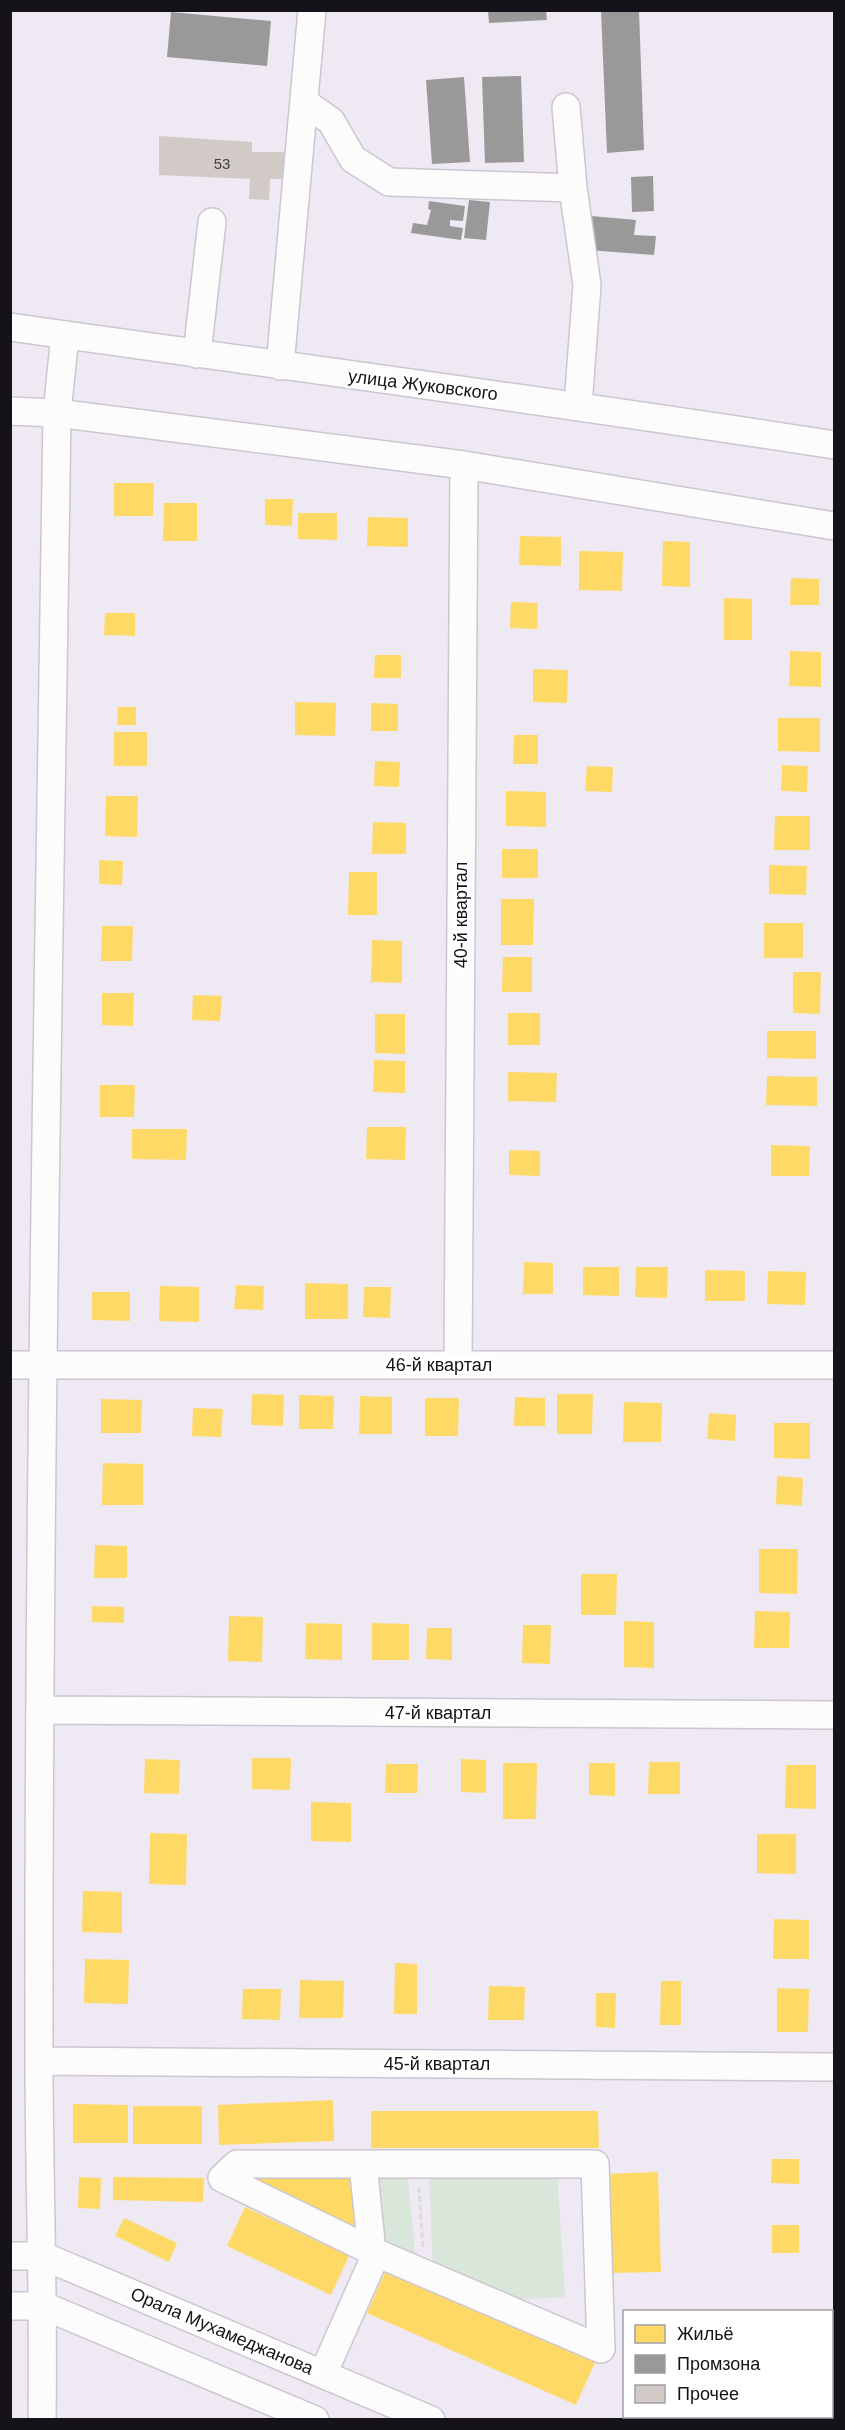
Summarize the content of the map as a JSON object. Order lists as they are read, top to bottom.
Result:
{
  "streets": {
    "street": [
      "улица Жуковского",
      "40-й квартал",
      "46-й квартал",
      "47-й квартал",
      "45-й квартал",
      "Орала Мухамеджанова"
    ]
  },
  "crossings": [
    ["40-й квартал", "46-й квартал"]
  ],
  "house_numbers": ["53"],
  "legend": ["Жильё", "Промзона", "Прочее"]
}
